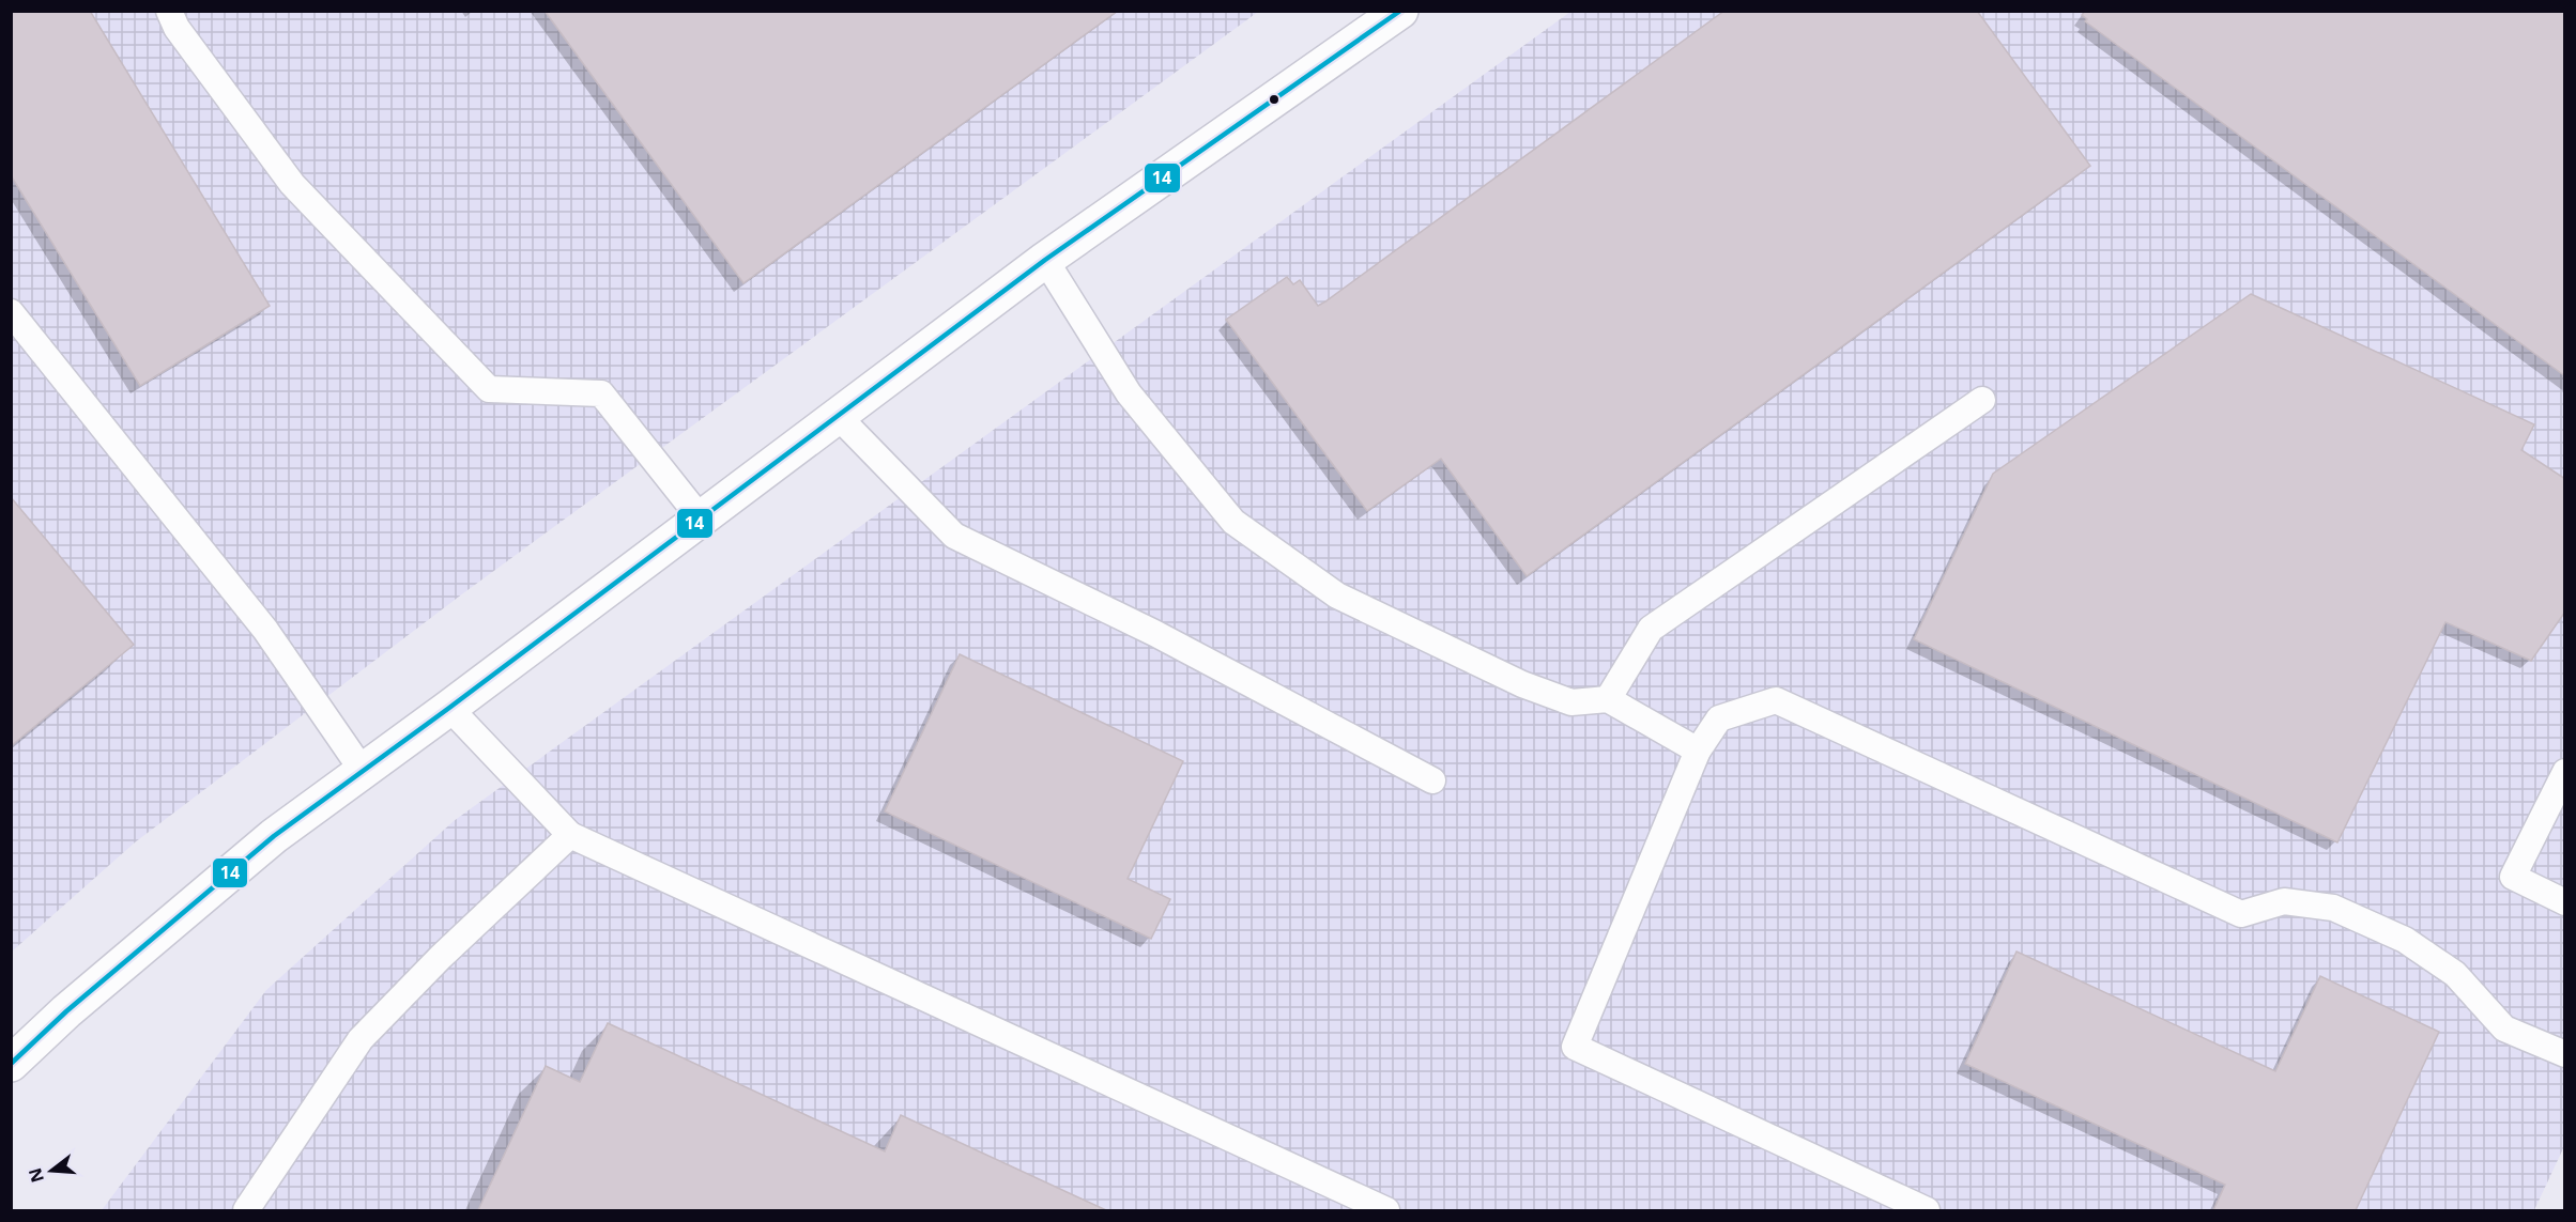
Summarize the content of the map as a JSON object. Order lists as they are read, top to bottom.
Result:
{
  "lines": ["transit line 14"],
  "north": "left"
}
